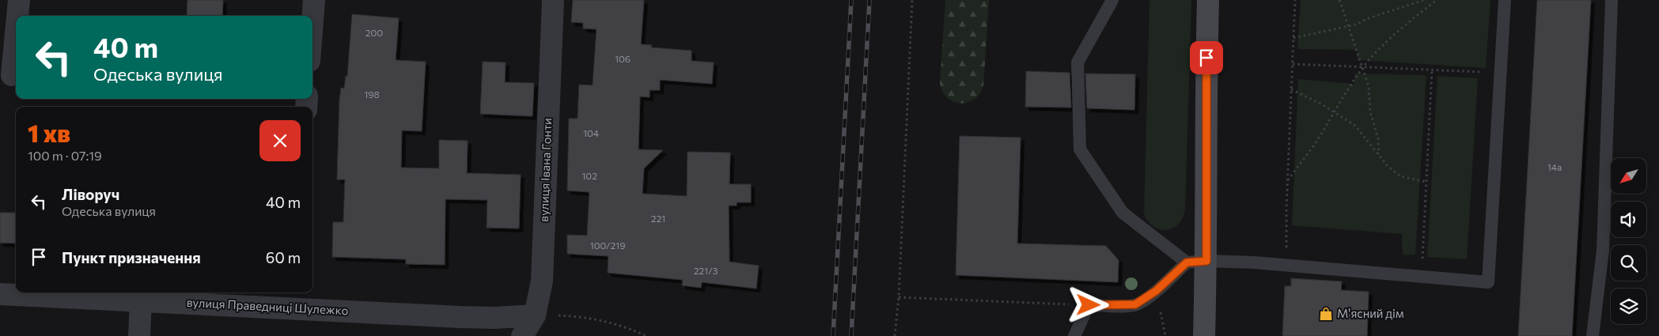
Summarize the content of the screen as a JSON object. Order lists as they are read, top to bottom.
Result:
{
  "streets": {
    "street": ["вулиця Івана Гонти", "вулиця Праведниці Шулежко"]
  },
  "crossings": [
    ["вулиця Івана Гонти", "вулиця Праведниці Шулежко"]
  ],
  "places": {
    "shop": ["М'ясний дім"]
  },
  "house_numbers": [
    "200",
    "106",
    "198",
    "104",
    "14а",
    "102",
    "221",
    "100/219",
    "221/3"
  ],
  "north": "bottom left",
  "page": {
    "turn": ["40 m", "Одеська вулиця"],
    "heading": ["1 хв", "100 m · 07:19"],
    "list": [
      {
        "name": "Ліворуч",
        "note": "Одеська вулиця",
        "value": "40 m"
      },
      {
        "name": "Пункт призначення",
        "value": "60 m"
      }
    ]
  }
}
